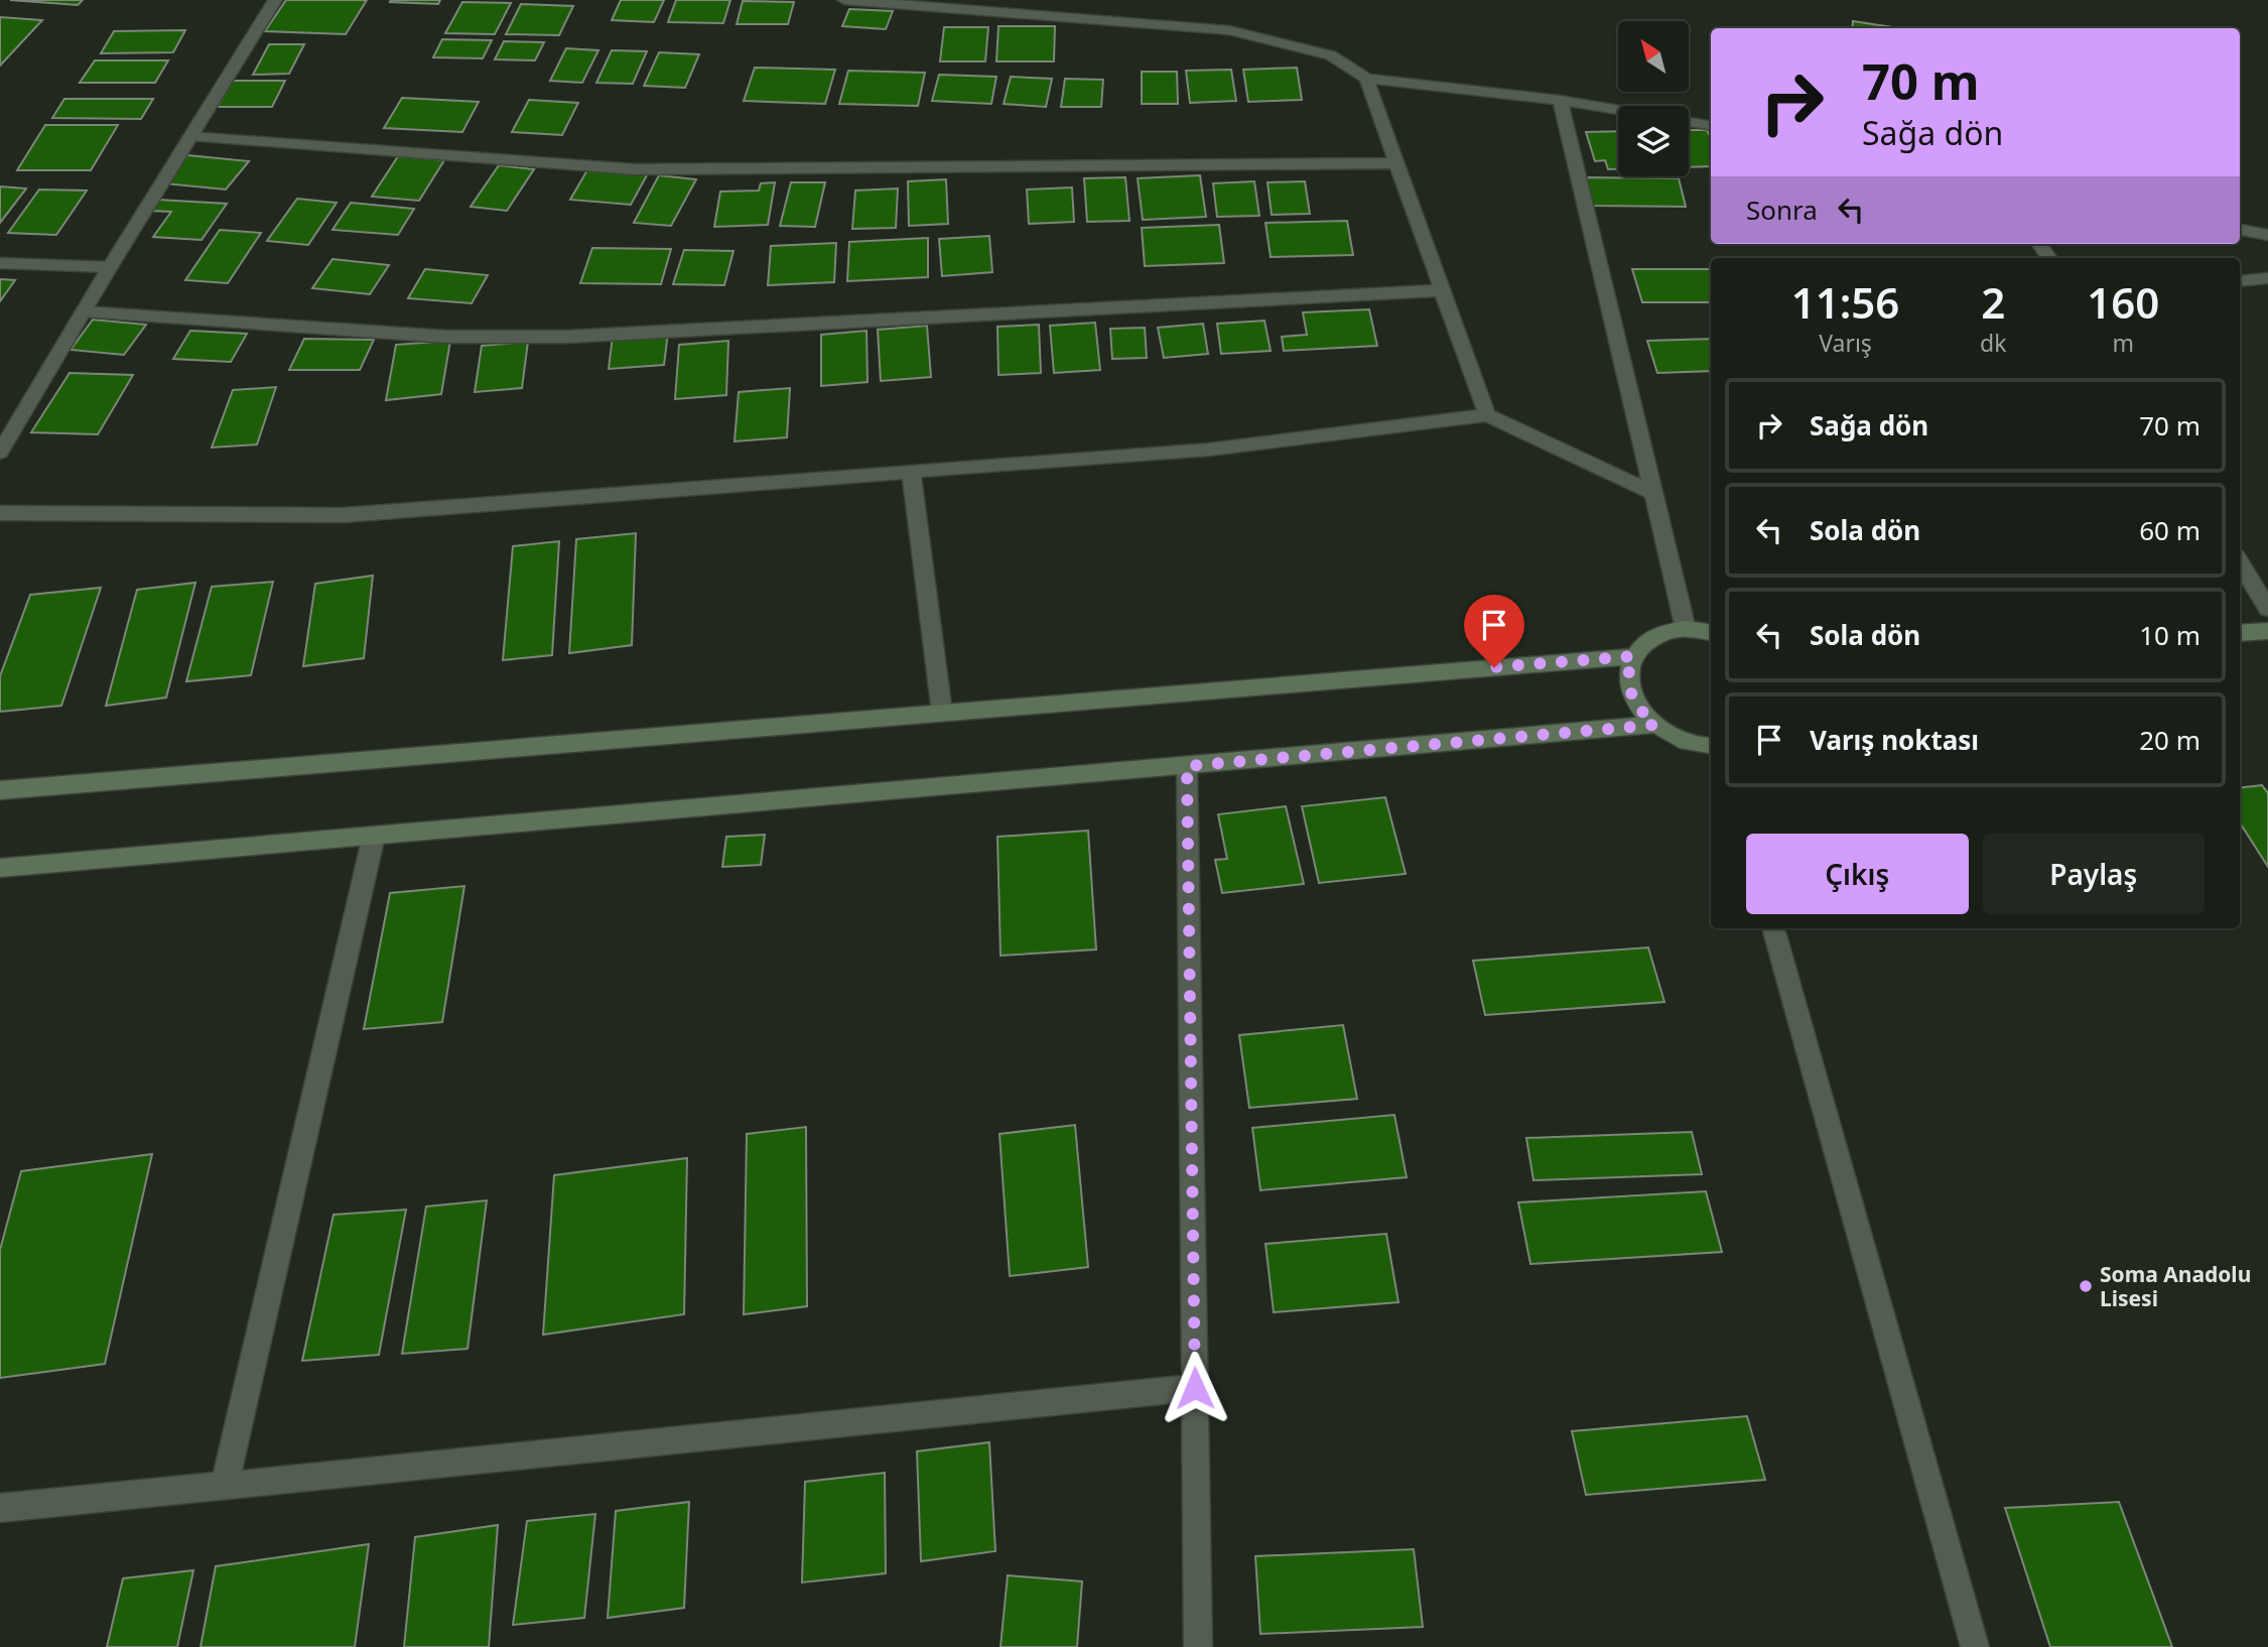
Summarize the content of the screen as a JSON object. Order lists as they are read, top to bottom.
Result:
{
  "places": ["Soma Anadolu Lisesi"],
  "north": "top left",
  "page": {
    "turn": ["70 m", "Sağa dön"],
    "then": "Sonra",
    "eta": [
      "11:56",
      "Varış",
      "2",
      "dk",
      "160",
      "m"
    ],
    "list": [
      {
        "name": "Sağa dön",
        "value": "70 m"
      },
      {
        "name": "Sola dön",
        "value": "60 m"
      },
      {
        "name": "Sola dön",
        "value": "10 m"
      },
      {
        "name": "Varış noktası",
        "value": "20 m"
      }
    ],
    "buttons": ["Çıkış", "Paylaş"]
  }
}
